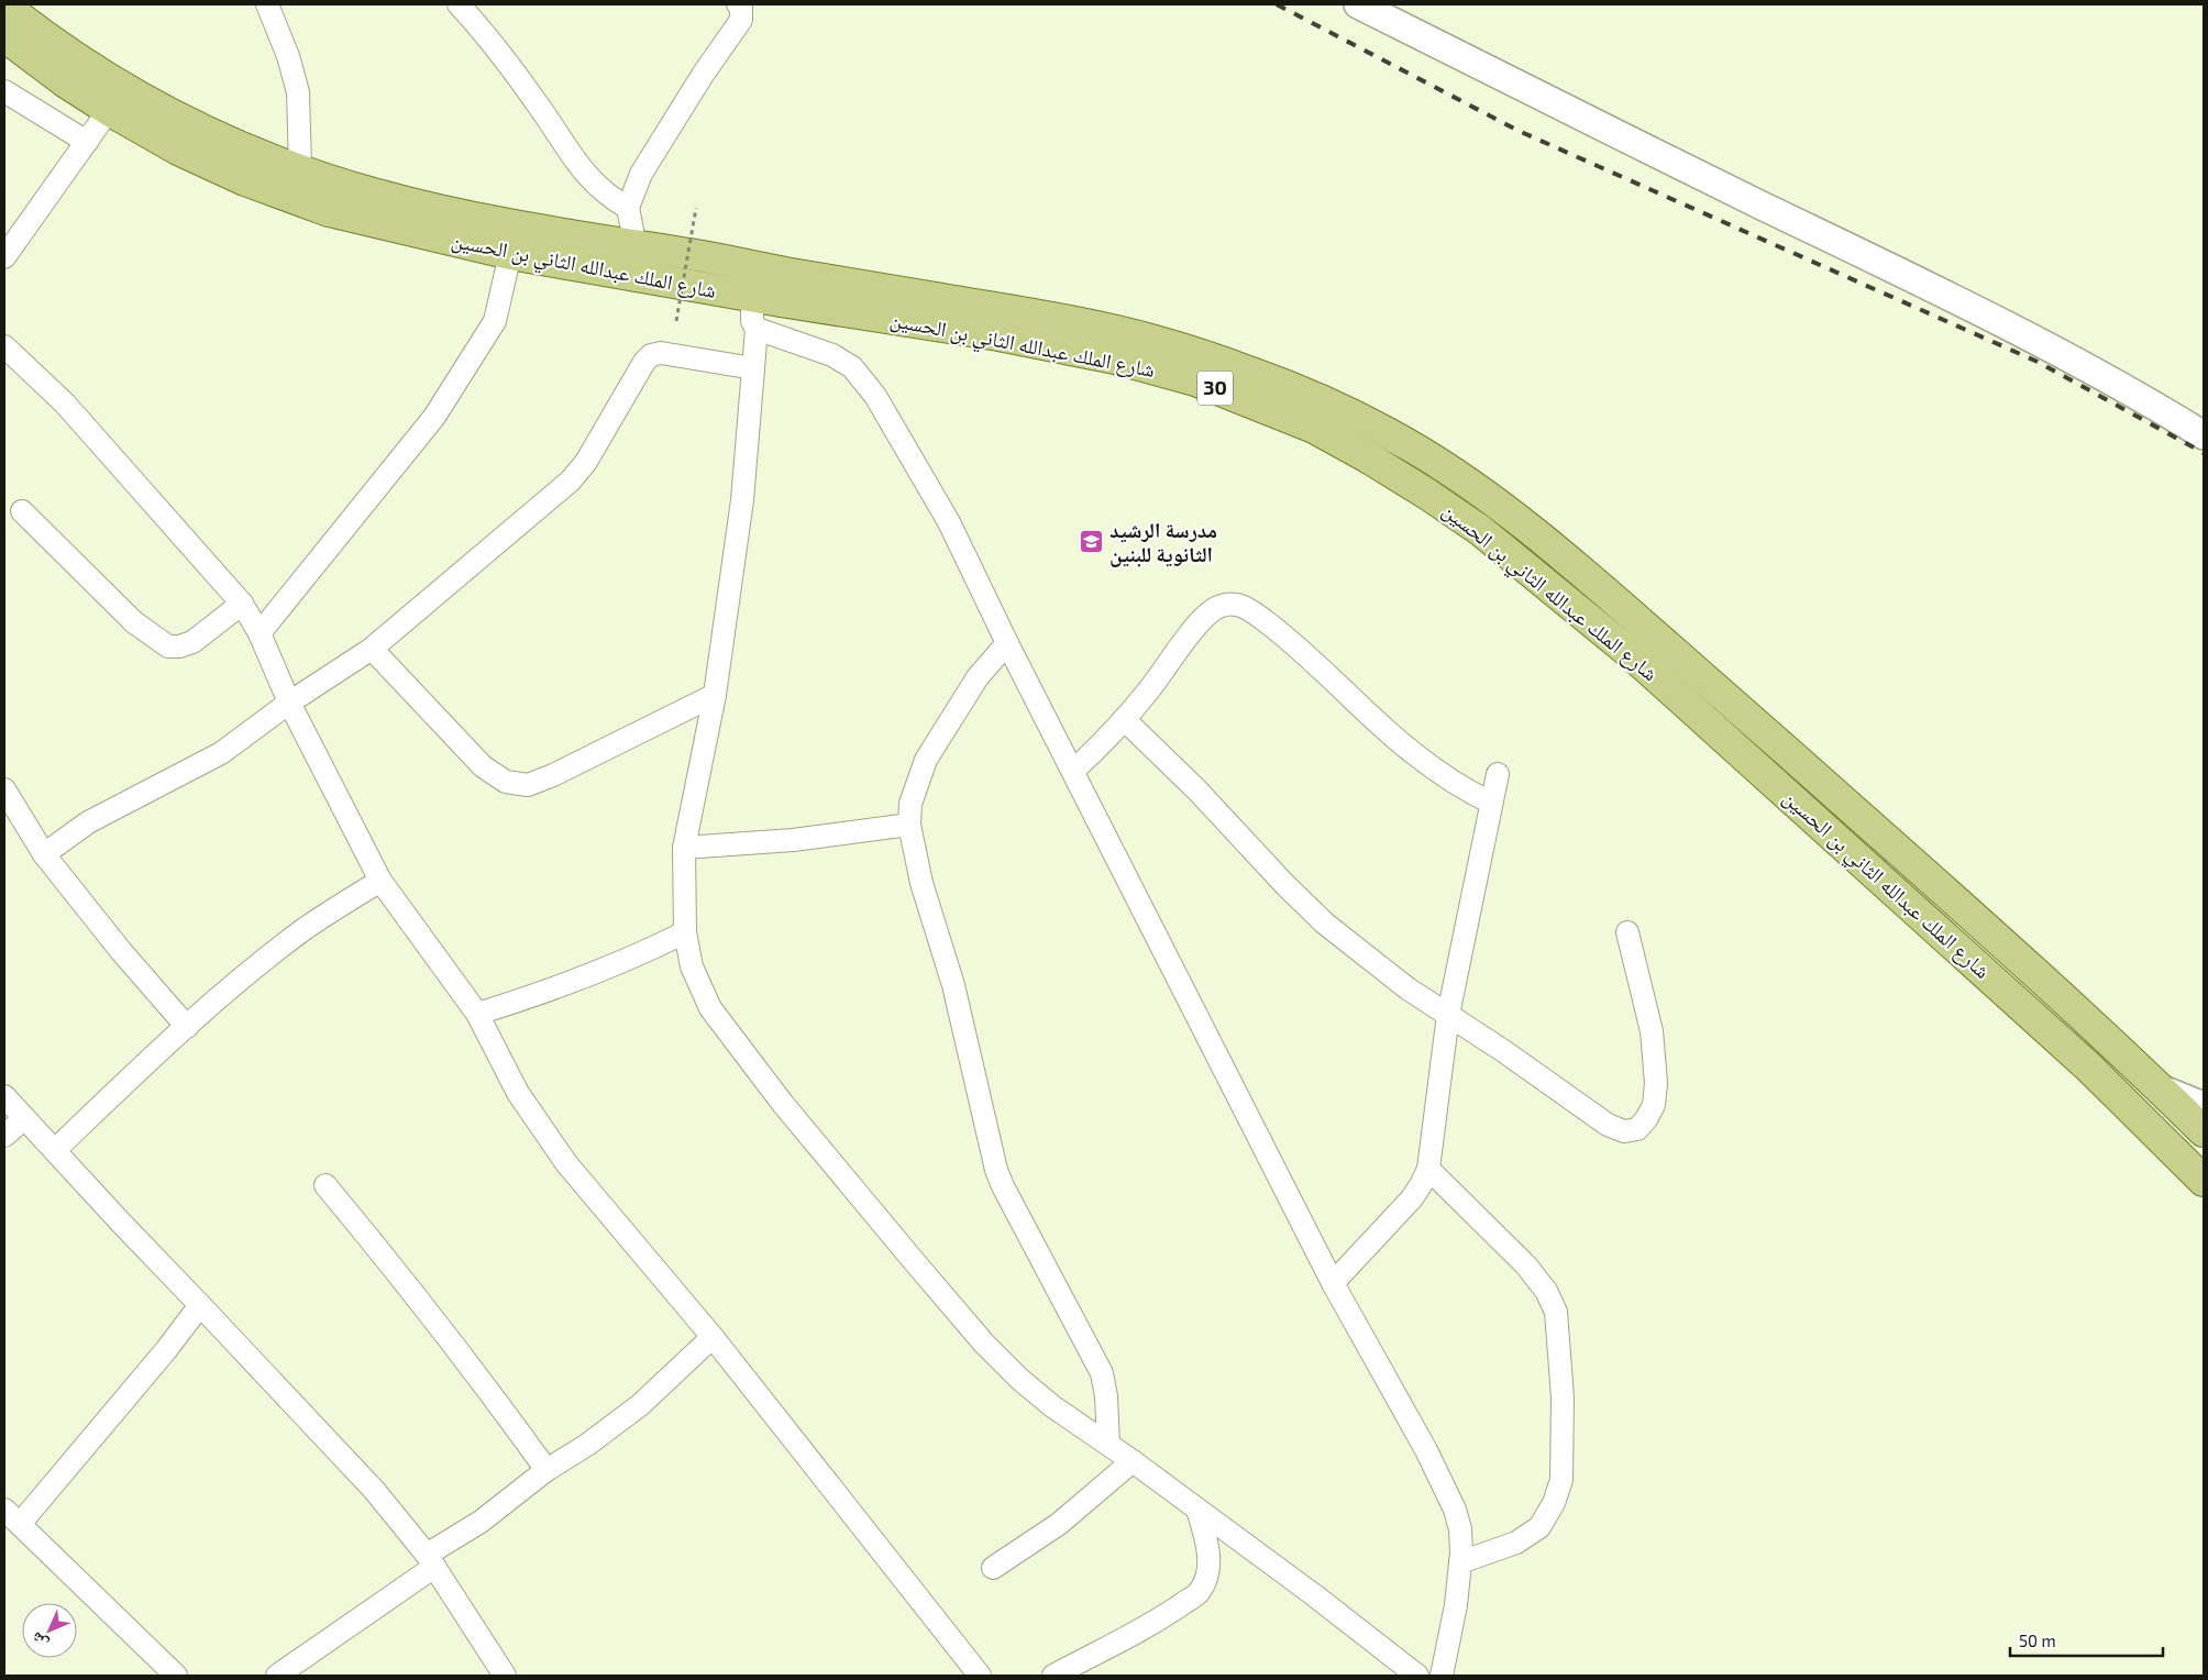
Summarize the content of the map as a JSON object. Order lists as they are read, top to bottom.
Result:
{
  "streets": {
    "main road": ["شارع الملك عبدالله الثاني بن الحسين", "30"]
  },
  "places": {
    "school or university": ["مدرسة الرشيد الثانوية للبنين"]
  },
  "scale_bar": "50 m",
  "north": "bottom left"
}
